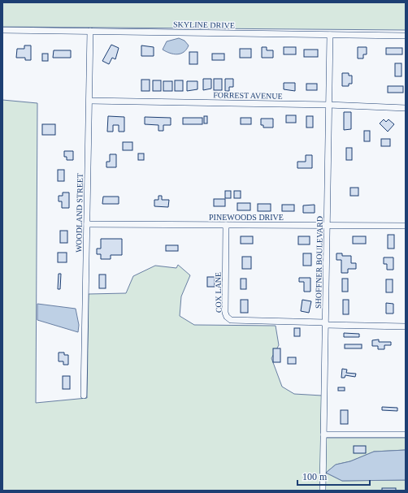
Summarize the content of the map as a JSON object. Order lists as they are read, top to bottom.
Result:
{
  "streets": {
    "street": [
      "SKYLINE DRIVE",
      "FORREST AVENUE",
      "WOODLAND STREET",
      "PINEWOODS DRIVE",
      "SHOFFNER BOULEVARD",
      "COX LANE"
    ]
  },
  "crossings": [
    ["SKYLINE DRIVE", "WOODLAND STREET"],
    ["SKYLINE DRIVE", "SHOFFNER BOULEVARD"],
    ["FORREST AVENUE", "WOODLAND STREET"],
    ["FORREST AVENUE", "SHOFFNER BOULEVARD"],
    ["WOODLAND STREET", "PINEWOODS DRIVE"],
    ["PINEWOODS DRIVE", "SHOFFNER BOULEVARD"],
    ["PINEWOODS DRIVE", "COX LANE"],
    ["SHOFFNER BOULEVARD", "COX LANE"]
  ],
  "scale_bar": "100 m"
}
